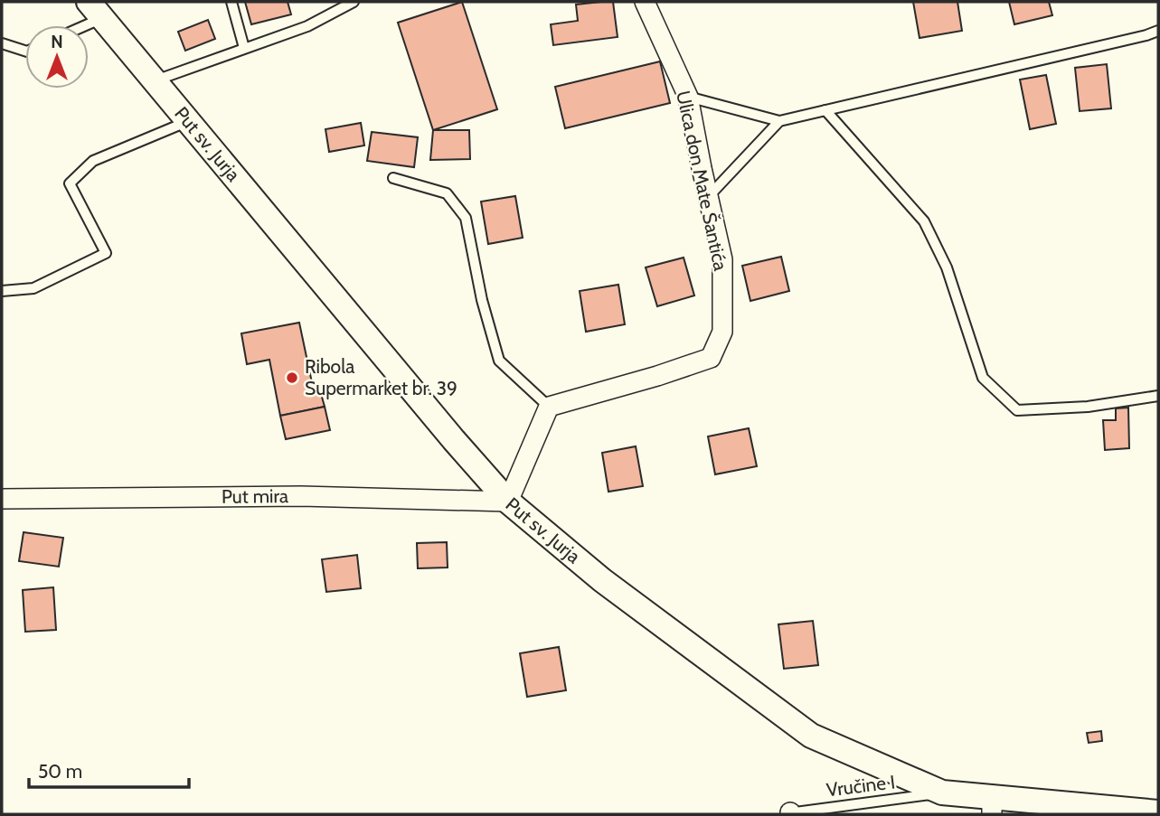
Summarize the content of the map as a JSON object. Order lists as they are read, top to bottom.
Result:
{
  "streets": {
    "street": ["Put sv. Jurja", "Ulica don Mate Šantića", "Put mira"],
    "lane": ["Vručine I"]
  },
  "crossings": [
    ["Put sv. Jurja", "Put mira"],
    ["Put sv. Jurja", "Vručine I"]
  ],
  "places": ["Ribola Supermarket br. 39"],
  "scale_bar": "50 m",
  "north": "top"
}
